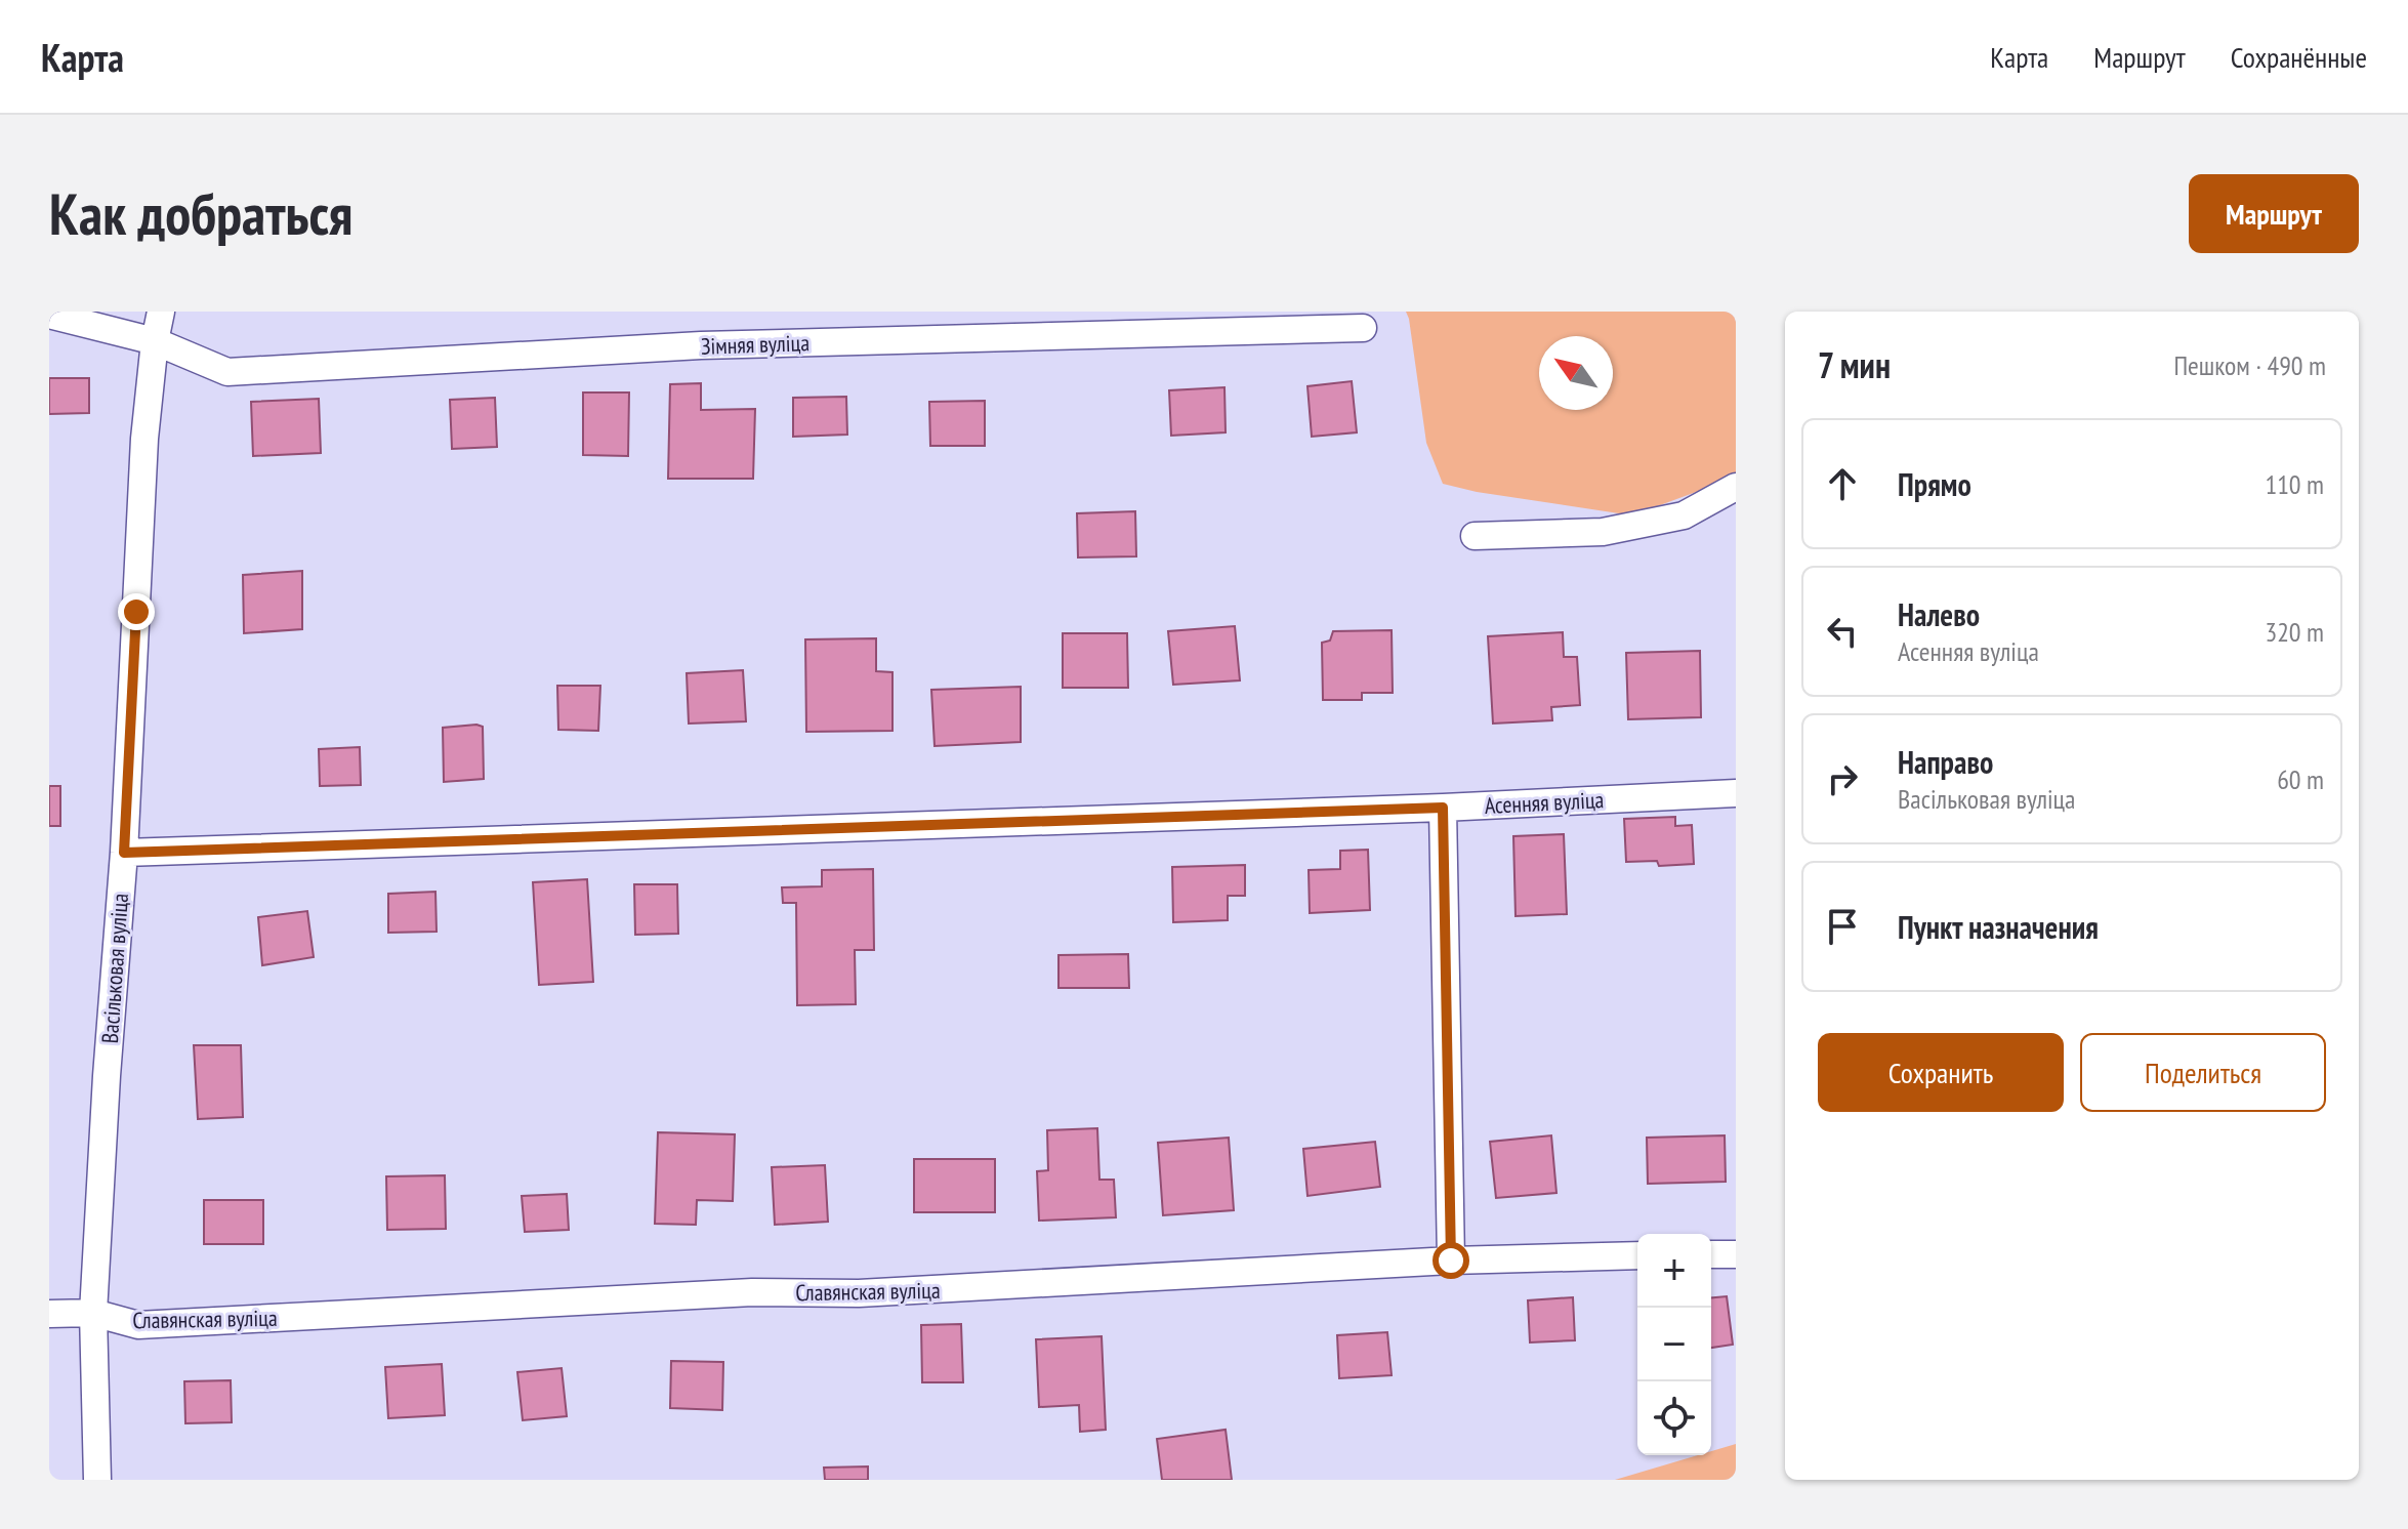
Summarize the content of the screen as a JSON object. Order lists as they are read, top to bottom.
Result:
{
  "streets": {
    "street": [
      "Зімняя вуліца",
      "Асенняя вуліца",
      "Васільковая вуліца",
      "Славянская вуліца"
    ]
  },
  "crossings": [
    ["Зімняя вуліца", "Васільковая вуліца"],
    ["Асенняя вуліца", "Васільковая вуліца"],
    ["Васільковая вуліца", "Славянская вуліца"]
  ],
  "north": "top left",
  "page": {
    "header": "Карта",
    "nav": ["Карта", "Маршрут", "Сохранённые"],
    "buttons": [
      "Маршрут",
      ["Сохранить", "Поделиться"]
    ],
    "title": "Как добраться",
    "heading": ["7 мин", "Пешком · 490 m"],
    "list": [
      ["Прямо", "110 m"],
      ["Налево", "Асенняя вуліца", "320 m"],
      ["Направо", "Васільковая вуліца", "60 m"],
      "Пункт назначения"
    ],
    "map_buttons": ["+", "−"]
  }
}
